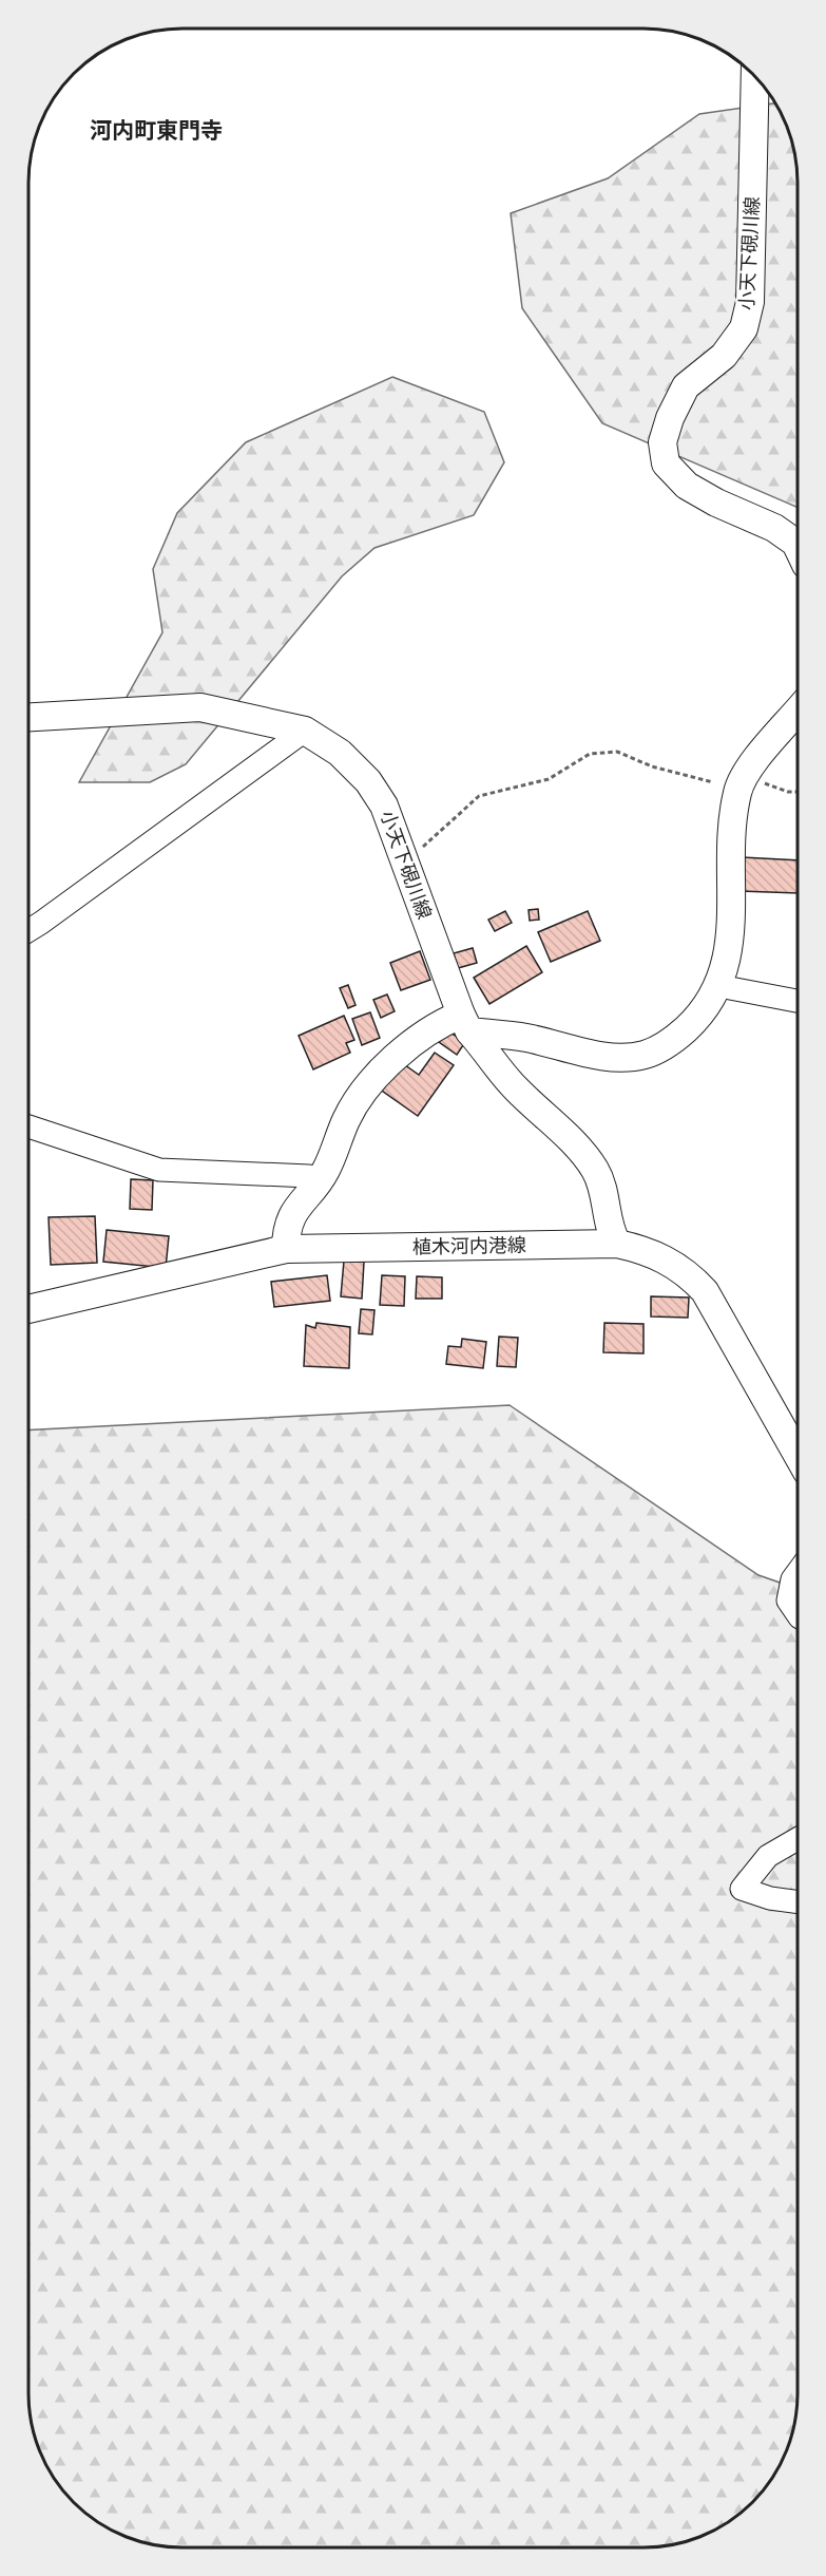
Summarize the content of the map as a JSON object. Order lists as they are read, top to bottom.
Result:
{
  "streets": {
    "main road": ["小天下硯川線", "植木河内港線"]
  },
  "crossings": [
    ["小天下硯川線", "植木河内港線"]
  ],
  "districts": ["河内町東門寺"]
}
